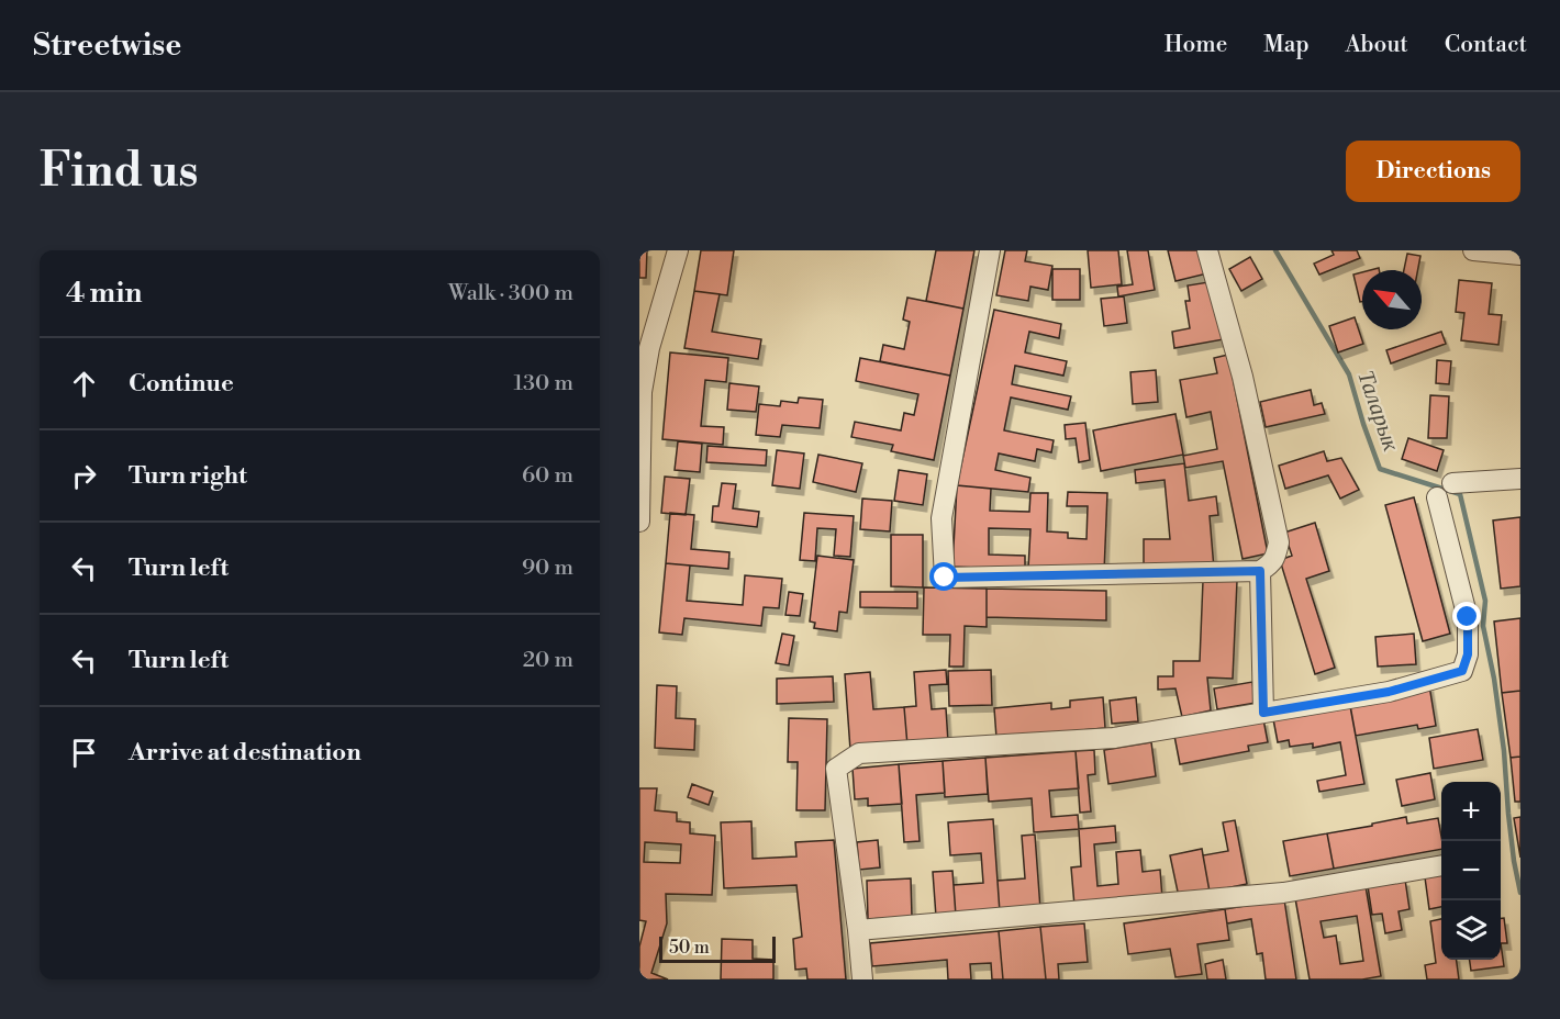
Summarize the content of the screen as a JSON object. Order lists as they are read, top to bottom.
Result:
{
  "water": ["Таларык"],
  "scale_bar": "50 m",
  "north": "top left",
  "page": {
    "header": "Streetwise",
    "nav": [
      "Home",
      "Map",
      "About",
      "Contact"
    ],
    "buttons": "Directions",
    "title": "Find us",
    "heading": ["4 min", "Walk · 300 m"],
    "list": [
      ["Continue", "130 m"],
      ["Turn right", "60 m"],
      ["Turn left", "90 m"],
      ["Turn left", "20 m"],
      "Arrive at destination"
    ],
    "map_buttons": ["+", "−"],
    "scale": "50 m"
  }
}
